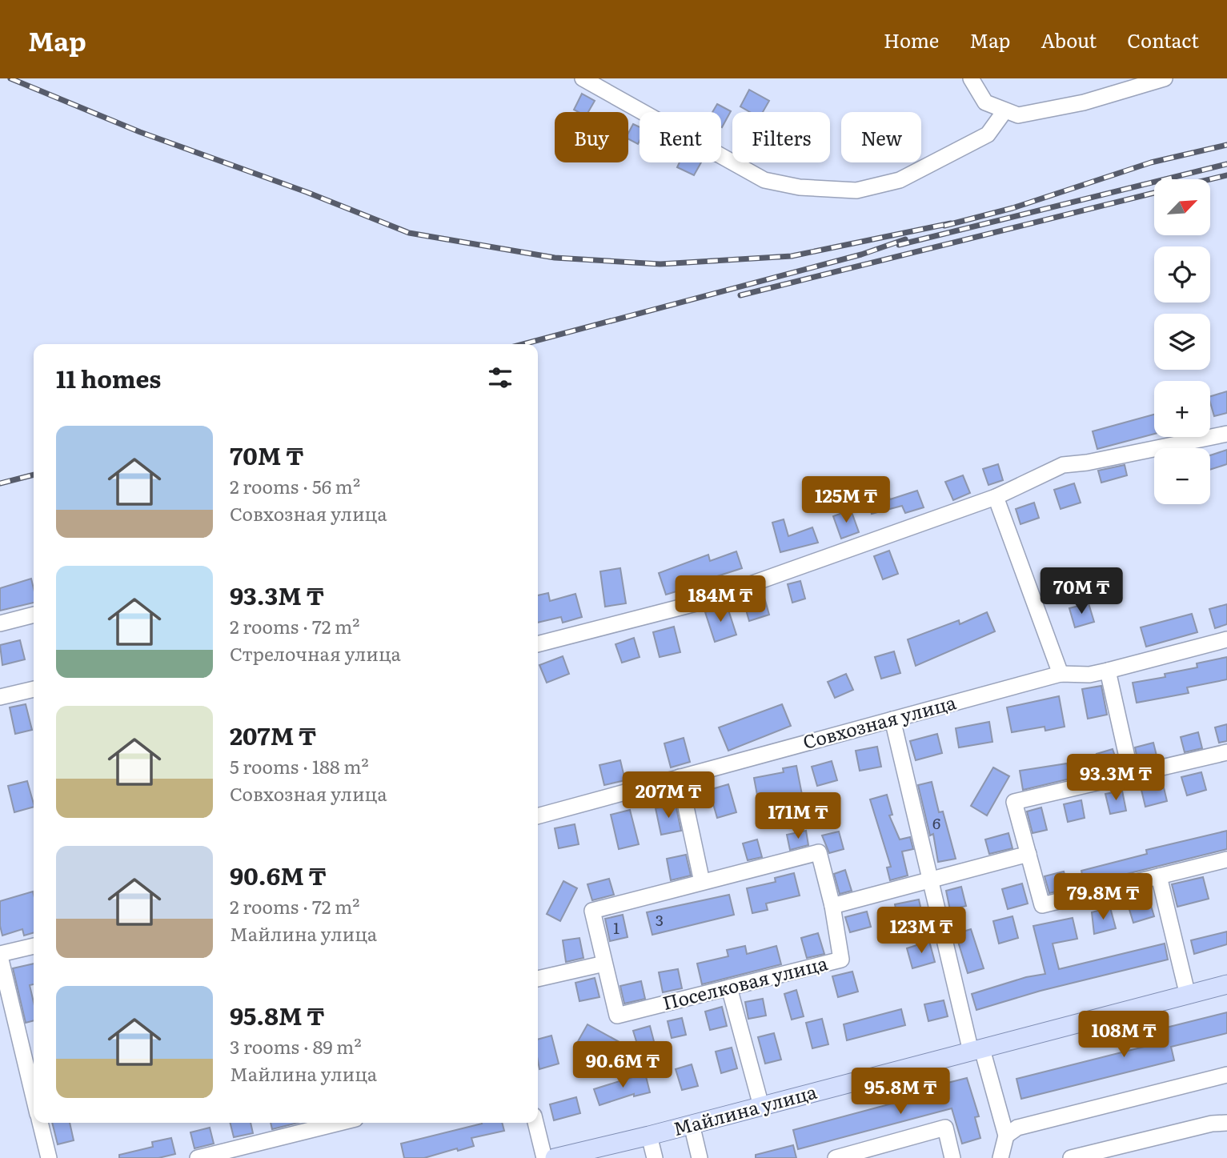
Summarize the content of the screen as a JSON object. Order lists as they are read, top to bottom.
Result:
{
  "streets": {
    "main road": ["Майлина улица"],
    "street": ["Совхозная улица", "Поселковая улица"]
  },
  "house_numbers": ["6", "3", "1"],
  "north": "top right",
  "page": {
    "header": "Map",
    "nav": [
      "Home",
      "Map",
      "About",
      "Contact"
    ],
    "chip": [
      "Buy",
      "Rent",
      "Filters",
      "New"
    ],
    "map_buttons": ["+", "−"],
    "heading": "11 homes",
    "list": [
      {
        "name": "70M ₸",
        "note": "2 rooms · 56 m² · Совхозная улица"
      },
      {
        "name": "93.3M ₸",
        "note": "2 rooms · 72 m² · Стрелочная улица"
      },
      {
        "name": "207M ₸",
        "note": "5 rooms · 188 m² · Совхозная улица"
      },
      {
        "name": "90.6M ₸",
        "note": "2 rooms · 72 m² · Майлина улица"
      },
      {
        "name": "95.8M ₸",
        "note": "3 rooms · 89 m² · Майлина улица"
      }
    ],
    "price": [
      "125M ₸",
      "70M ₸",
      "184M ₸",
      "93.3M ₸",
      "207M ₸",
      "171M ₸",
      "79.8M ₸",
      "123M ₸",
      "108M ₸",
      "90.6M ₸",
      "95.8M ₸"
    ]
  }
}
